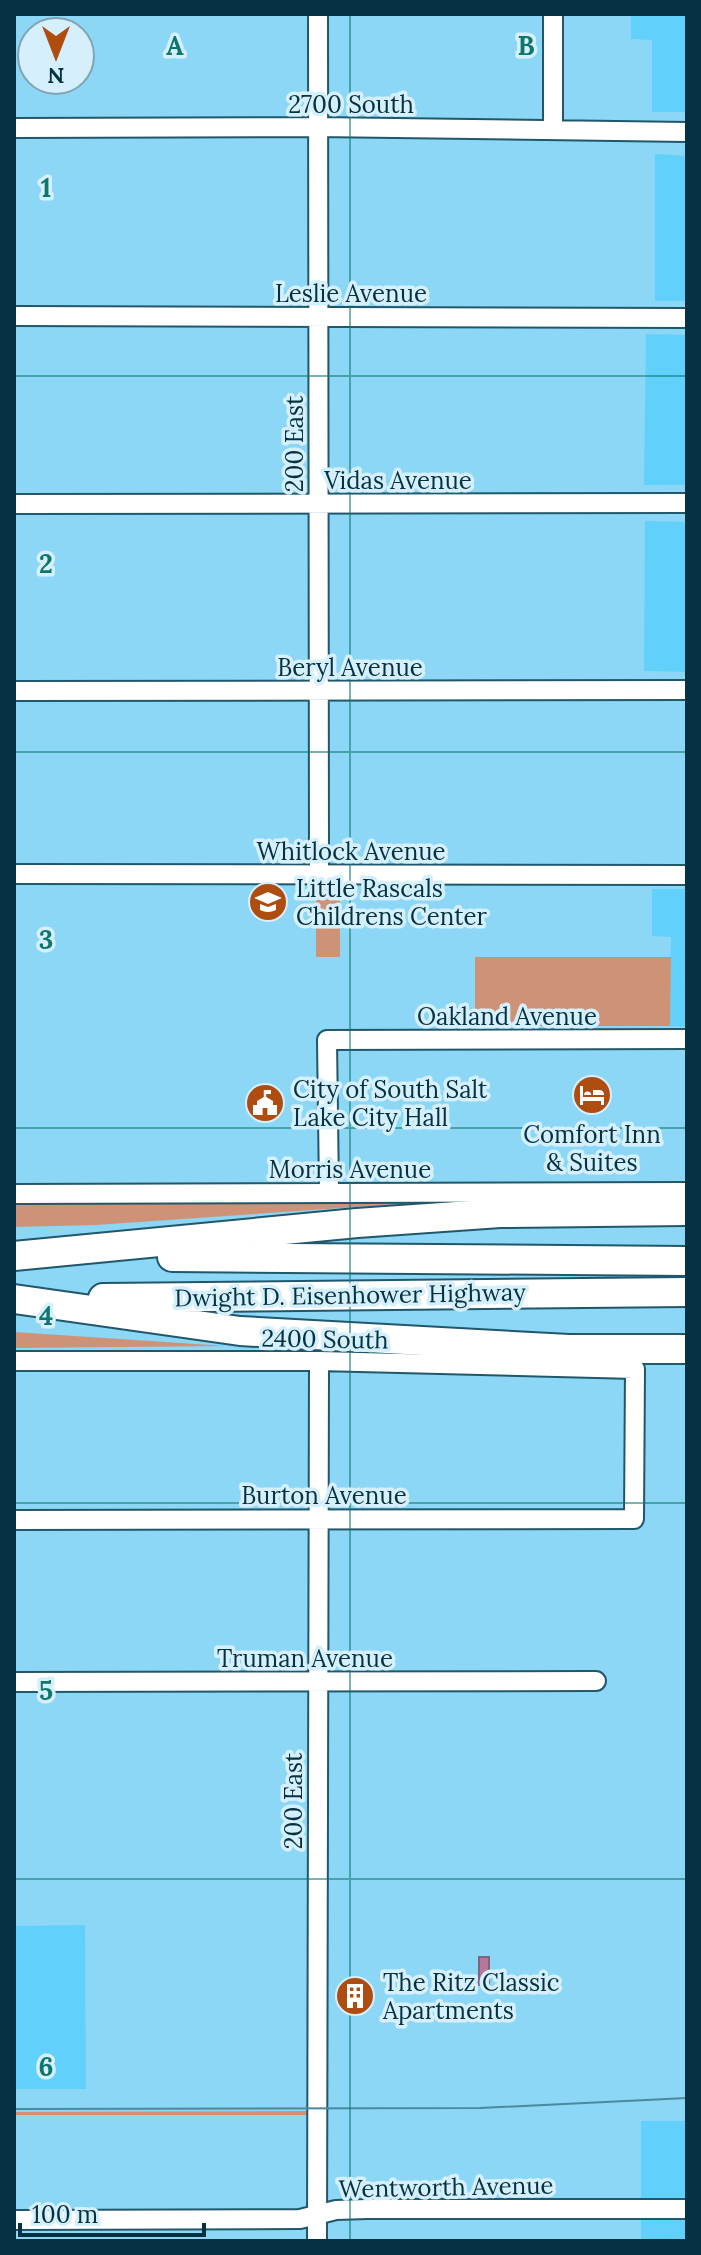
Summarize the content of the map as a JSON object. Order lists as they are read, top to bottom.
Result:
{
  "streets": {
    "highway": ["Dwight D. Eisenhower Highway"],
    "street": [
      "2700 South",
      "Leslie Avenue",
      "200 East",
      "Vidas Avenue",
      "Beryl Avenue",
      "Whitlock Avenue",
      "Oakland Avenue",
      "Morris Avenue",
      "2400 South",
      "Burton Avenue",
      "Truman Avenue",
      "Wentworth Avenue"
    ]
  },
  "crossings": [
    ["2700 South", "200 East"],
    ["Leslie Avenue", "200 East"],
    ["200 East", "Vidas Avenue"],
    ["200 East", "Beryl Avenue"],
    ["200 East", "Whitlock Avenue"],
    ["200 East", "2400 South"],
    ["200 East", "Burton Avenue"],
    ["200 East", "Truman Avenue"],
    ["200 East", "Wentworth Avenue"],
    ["Oakland Avenue", "Morris Avenue"],
    ["2400 South", "Burton Avenue"]
  ],
  "places": {
    "school or university": ["Little Rascals Childrens Center"],
    "hotel": ["Comfort Inn & Suites"],
    "public building": ["City of South Salt Lake City Hall"],
    "building": ["The Ritz Classic Apartments"]
  },
  "scale_bar": "100 m",
  "north": "bottom",
  "grid": {
    "columns": ["A", "B"],
    "rows": [
      "1",
      "2",
      "3",
      "4",
      "5",
      "6"
    ]
  }
}
